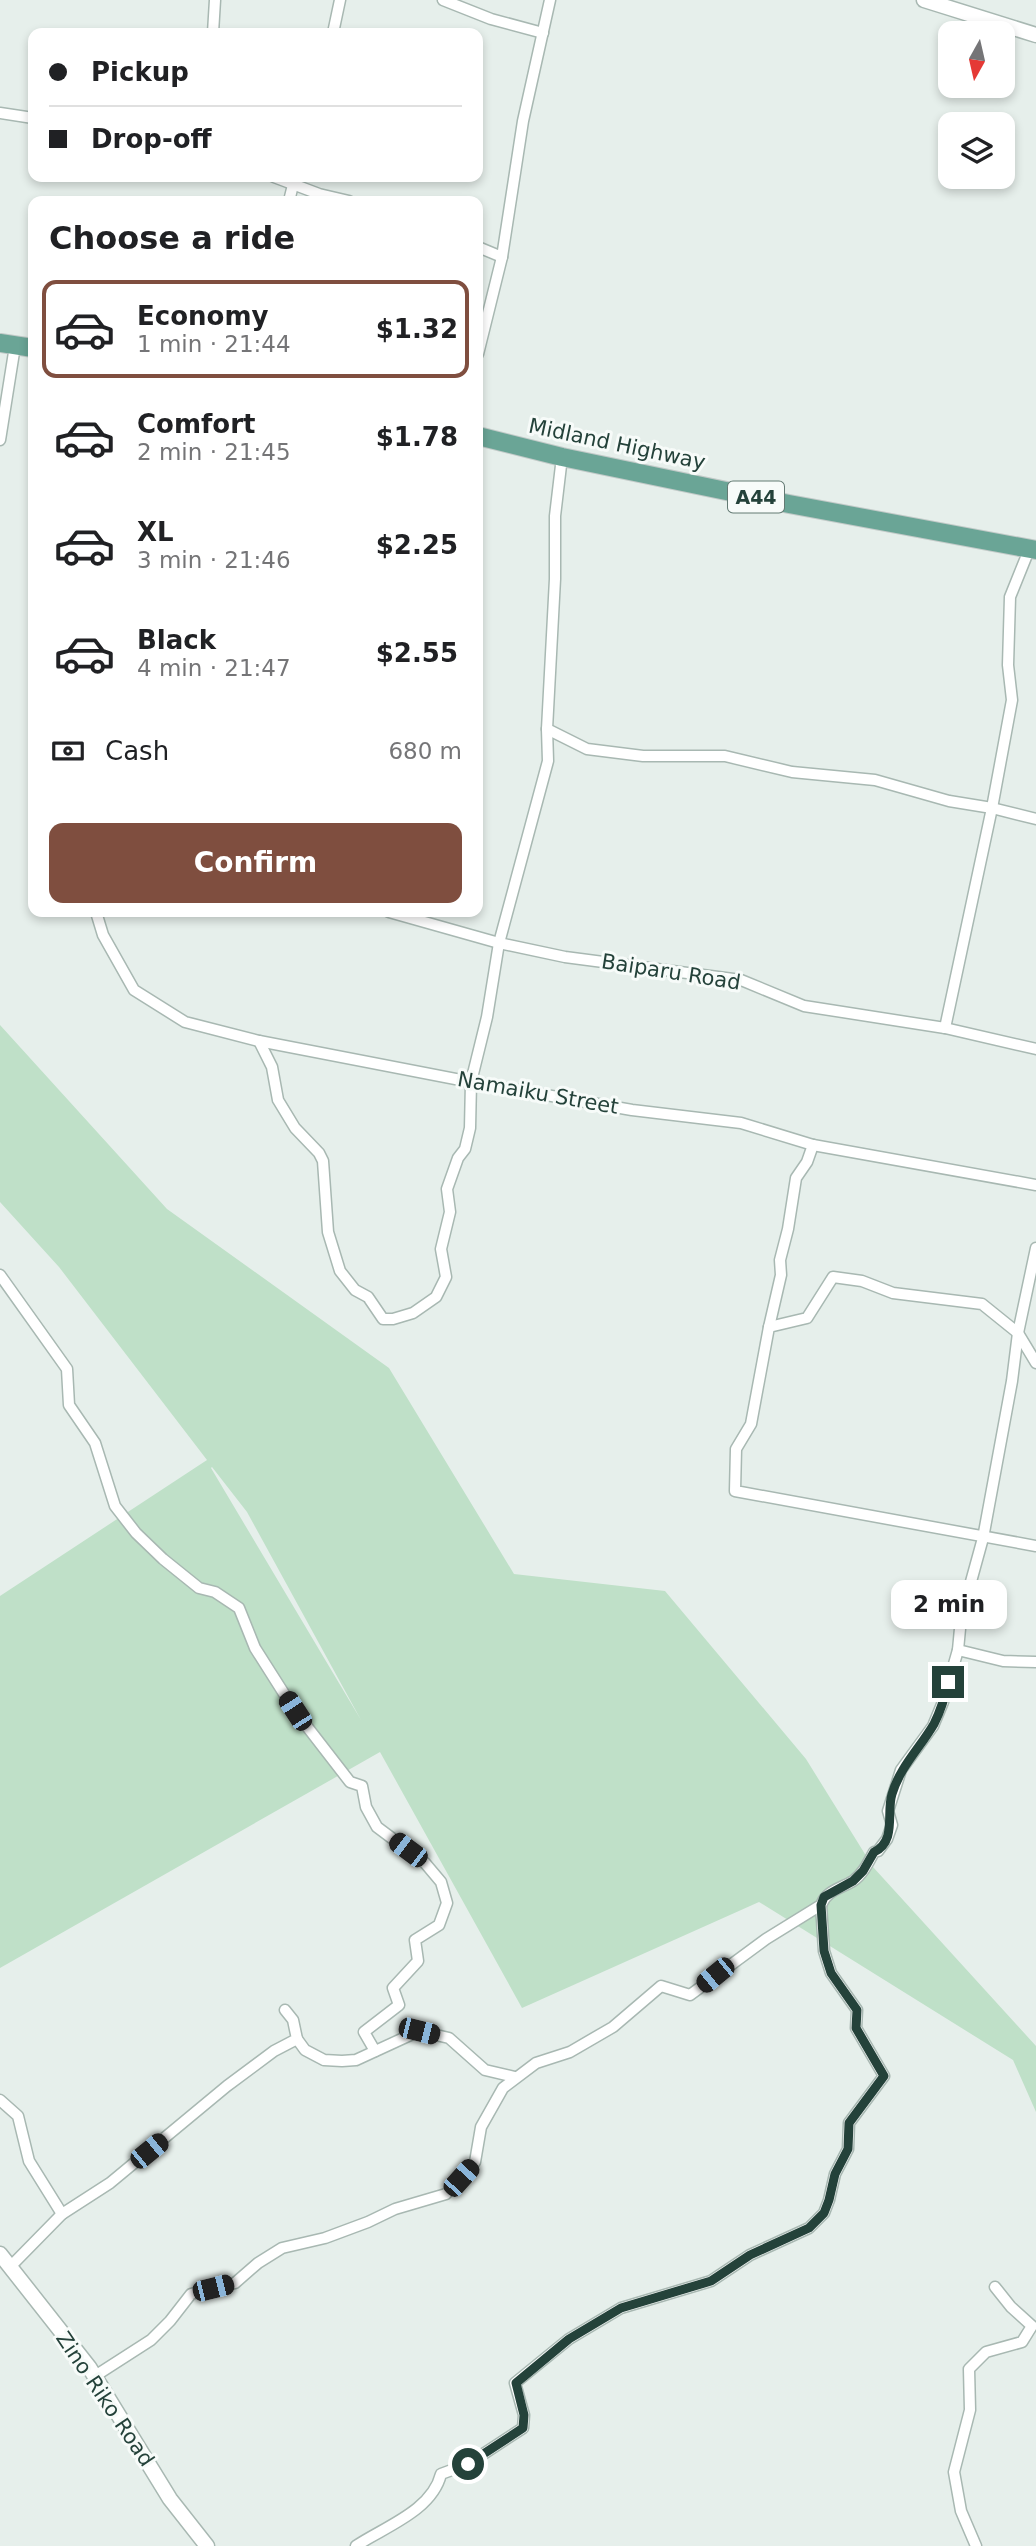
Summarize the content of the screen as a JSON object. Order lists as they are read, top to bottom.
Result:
{
  "streets": {
    "main road": ["Midland Highway", "A44"],
    "street": ["Baiparu Road", "Namaiku Street", "Zino Riko Road"]
  },
  "north": "bottom",
  "page": {
    "banner": ["Pickup", "Drop-off"],
    "heading": "Choose a ride",
    "list": [
      {
        "name": "Economy",
        "note": "1 min · 21:44",
        "value": "$1.32"
      },
      {
        "name": "Comfort",
        "note": "2 min · 21:45",
        "value": "$1.78"
      },
      {
        "name": "XL",
        "note": "3 min · 21:46",
        "value": "$2.25"
      },
      {
        "name": "Black",
        "note": "4 min · 21:47",
        "value": "$2.55"
      }
    ],
    "pay": ["Cash", "680 m"],
    "buttons": "Confirm",
    "bubble": "2 min"
  }
}
